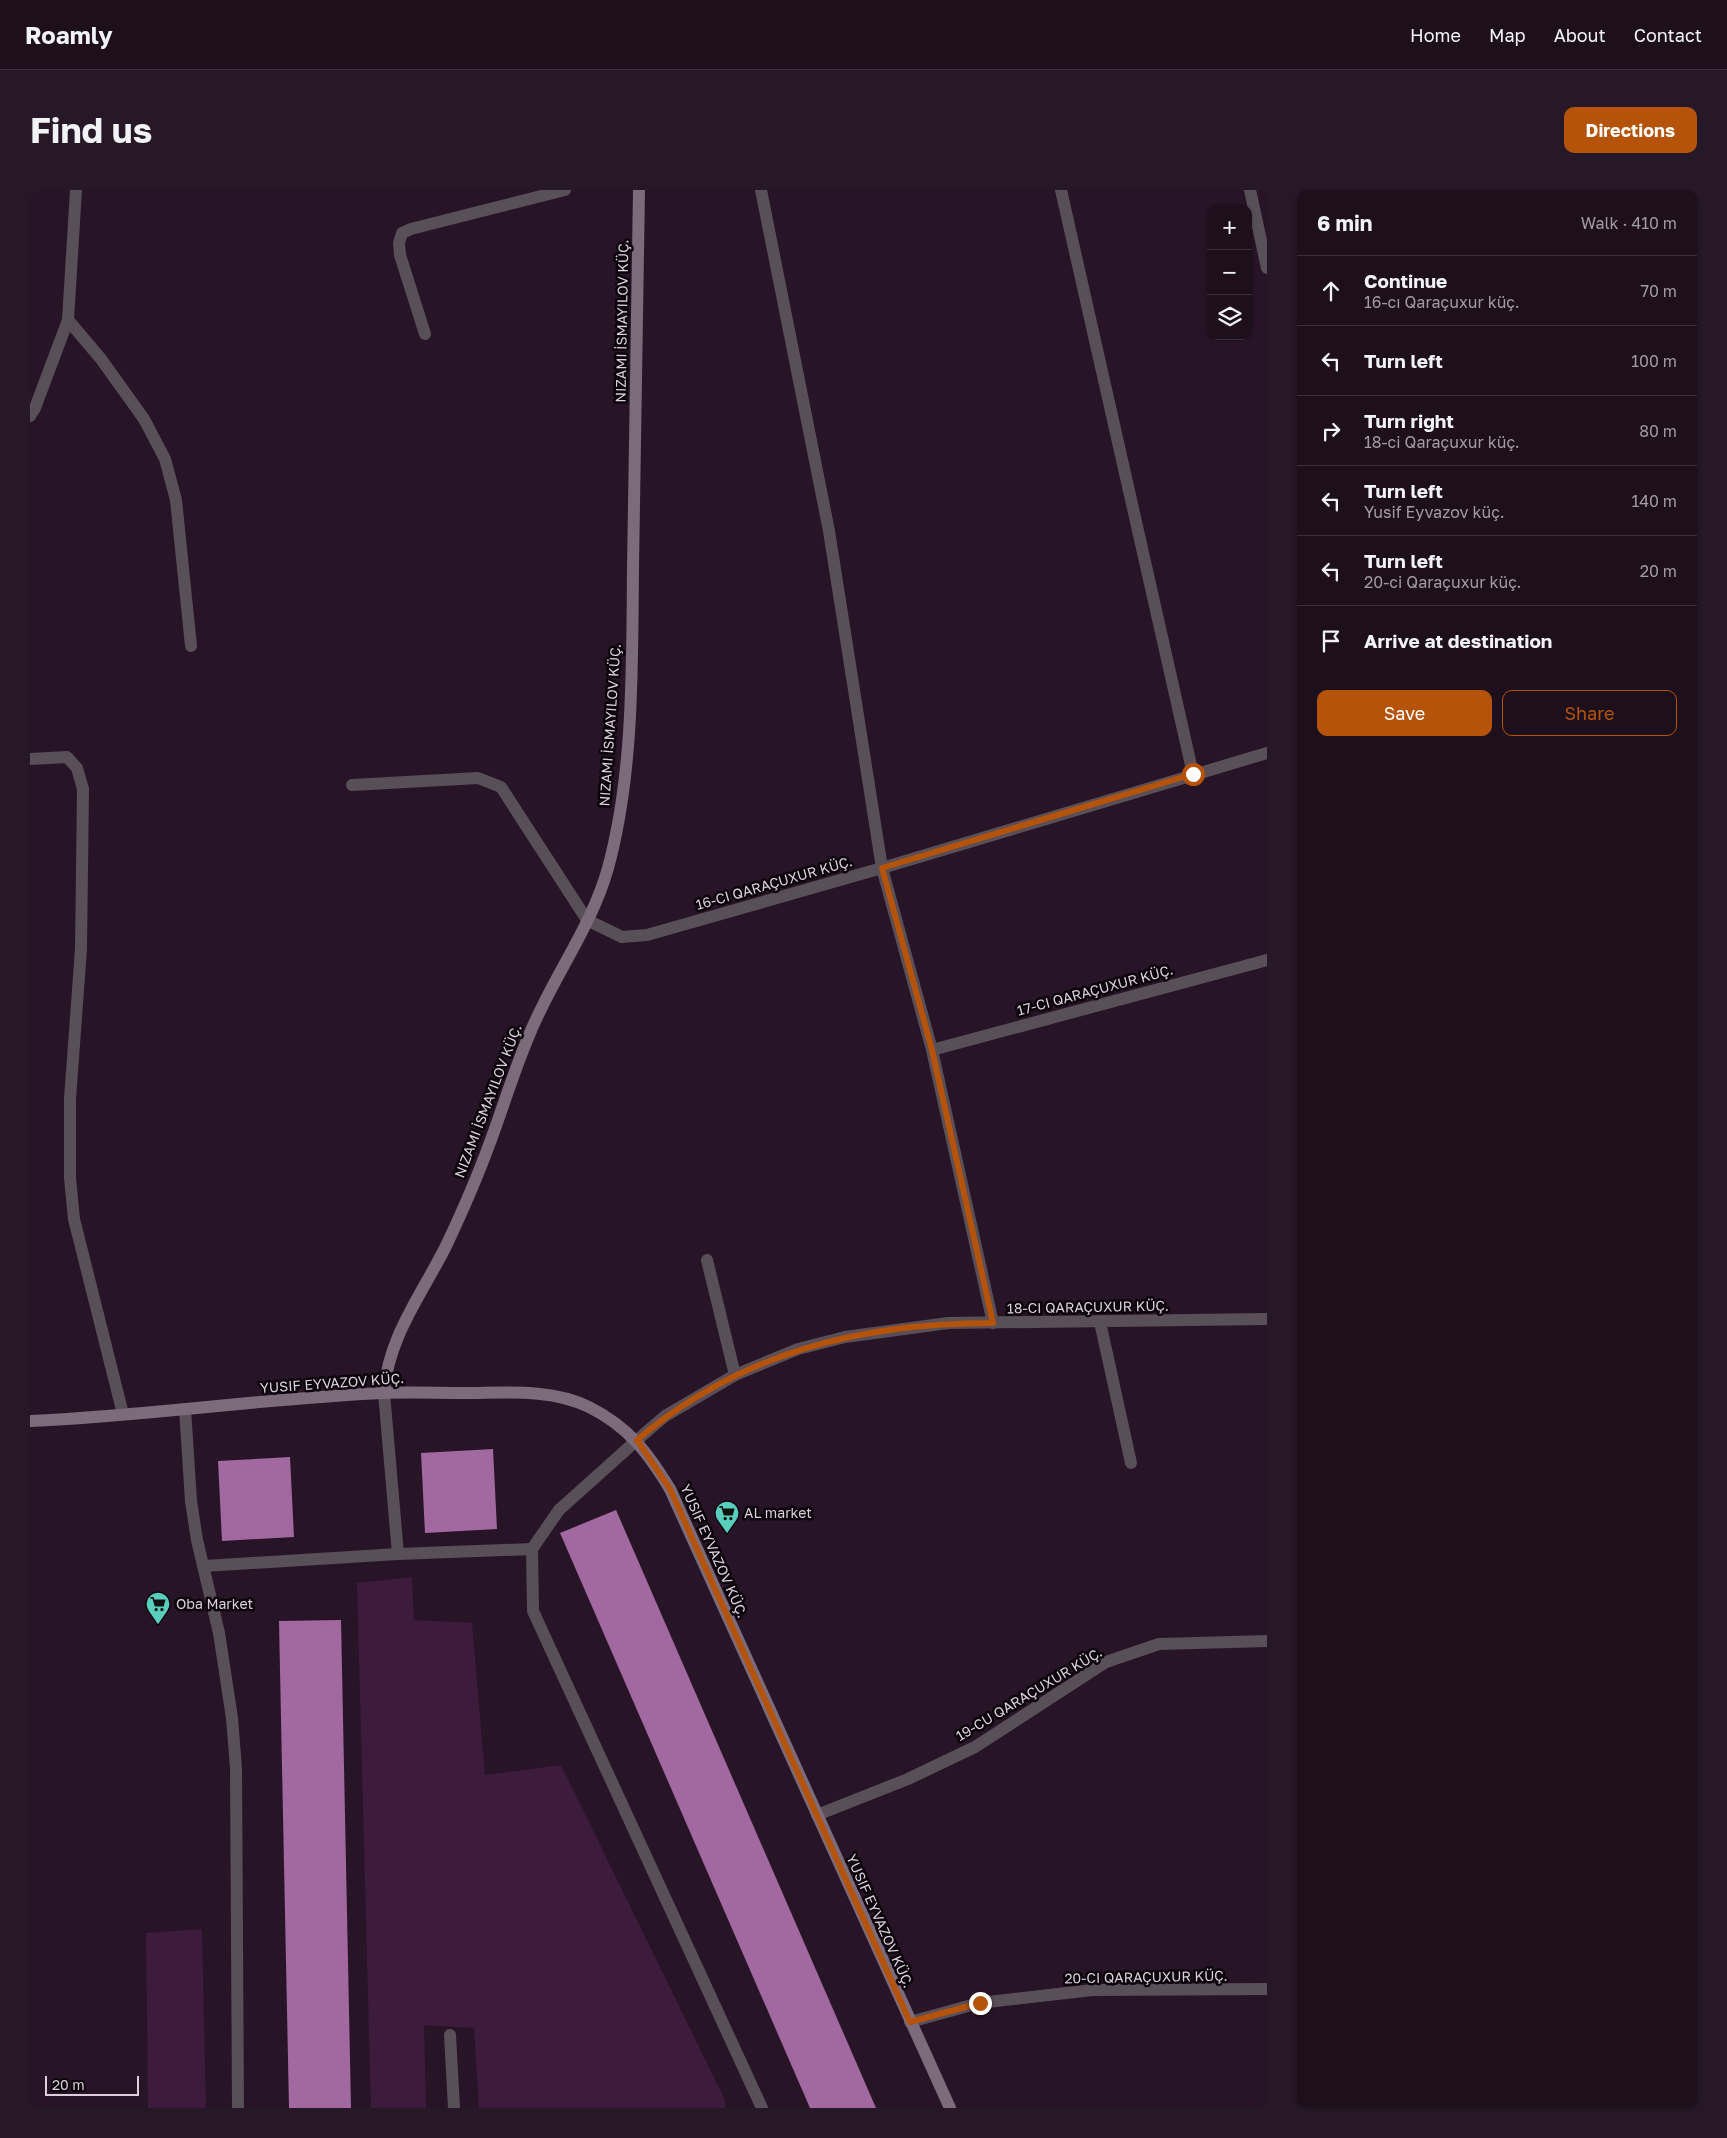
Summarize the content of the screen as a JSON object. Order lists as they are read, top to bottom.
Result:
{
  "streets": {
    "street": [
      "17-CI QARAÇUXUR KÜÇ.",
      "18-CI QARAÇUXUR KÜÇ.",
      "YUSIF EYVAZOV KÜÇ.",
      "19-CU QARAÇUXUR KÜÇ.",
      "20-CI QARAÇUXUR KÜÇ."
    ]
  },
  "crossings": [
    ["18-CI QARAÇUXUR KÜÇ.", "YUSIF EYVAZOV KÜÇ."],
    ["YUSIF EYVAZOV KÜÇ.", "19-CU QARAÇUXUR KÜÇ."],
    ["YUSIF EYVAZOV KÜÇ.", "20-CI QARAÇUXUR KÜÇ."]
  ],
  "places": {
    "supermarket": ["AL market", "Oba Market"]
  },
  "scale_bar": "20 m",
  "page": {
    "header": "Roamly",
    "nav": [
      "Home",
      "Map",
      "About",
      "Contact"
    ],
    "buttons": [
      "Directions",
      ["Save", "Share"]
    ],
    "title": "Find us",
    "heading": ["6 min", "Walk · 410 m"],
    "map_buttons": ["+", "−"],
    "list": [
      ["Continue", "16-cı Qaraçuxur küç.", "70 m"],
      ["Turn left", "100 m"],
      ["Turn right", "18-ci Qaraçuxur küç.", "80 m"],
      ["Turn left", "Yusif Eyvazov küç.", "140 m"],
      ["Turn left", "20-ci Qaraçuxur küç.", "20 m"],
      "Arrive at destination"
    ],
    "scale": "20 m"
  }
}
